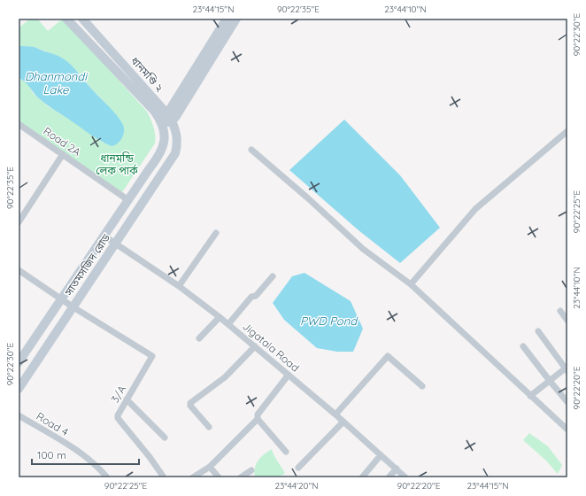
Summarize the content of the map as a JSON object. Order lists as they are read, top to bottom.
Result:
{
  "streets": {
    "main road": ["ধানমণ্ডি ২", "সাতমসজিদ রোড"],
    "street": [
      "Road 2A",
      "Jigatala Road",
      "3/A",
      "Road 4"
    ]
  },
  "crossings": [
    ["ধানমণ্ডি ২", "সাতমসজিদ রোড"],
    ["Road 2A", "সাতমসজিদ রোড"],
    ["সাতমসজিদ রোড", "Jigatala Road"],
    ["সাতমসজিদ রোড", "3/A"]
  ],
  "water": ["Dhanmondi Lake", "PWD Pond"],
  "parks": ["ধানমন্ডি লেক পার্ক"],
  "scale_bar": "100 m",
  "coordinates": [
    "23°44'15\"N",
    "90°22'35\"E",
    "23°44'10\"N",
    "90°22'30\"E",
    "90°22'25\"E",
    "90°22'20\"E",
    "23°44'20\"N"
  ]
}
